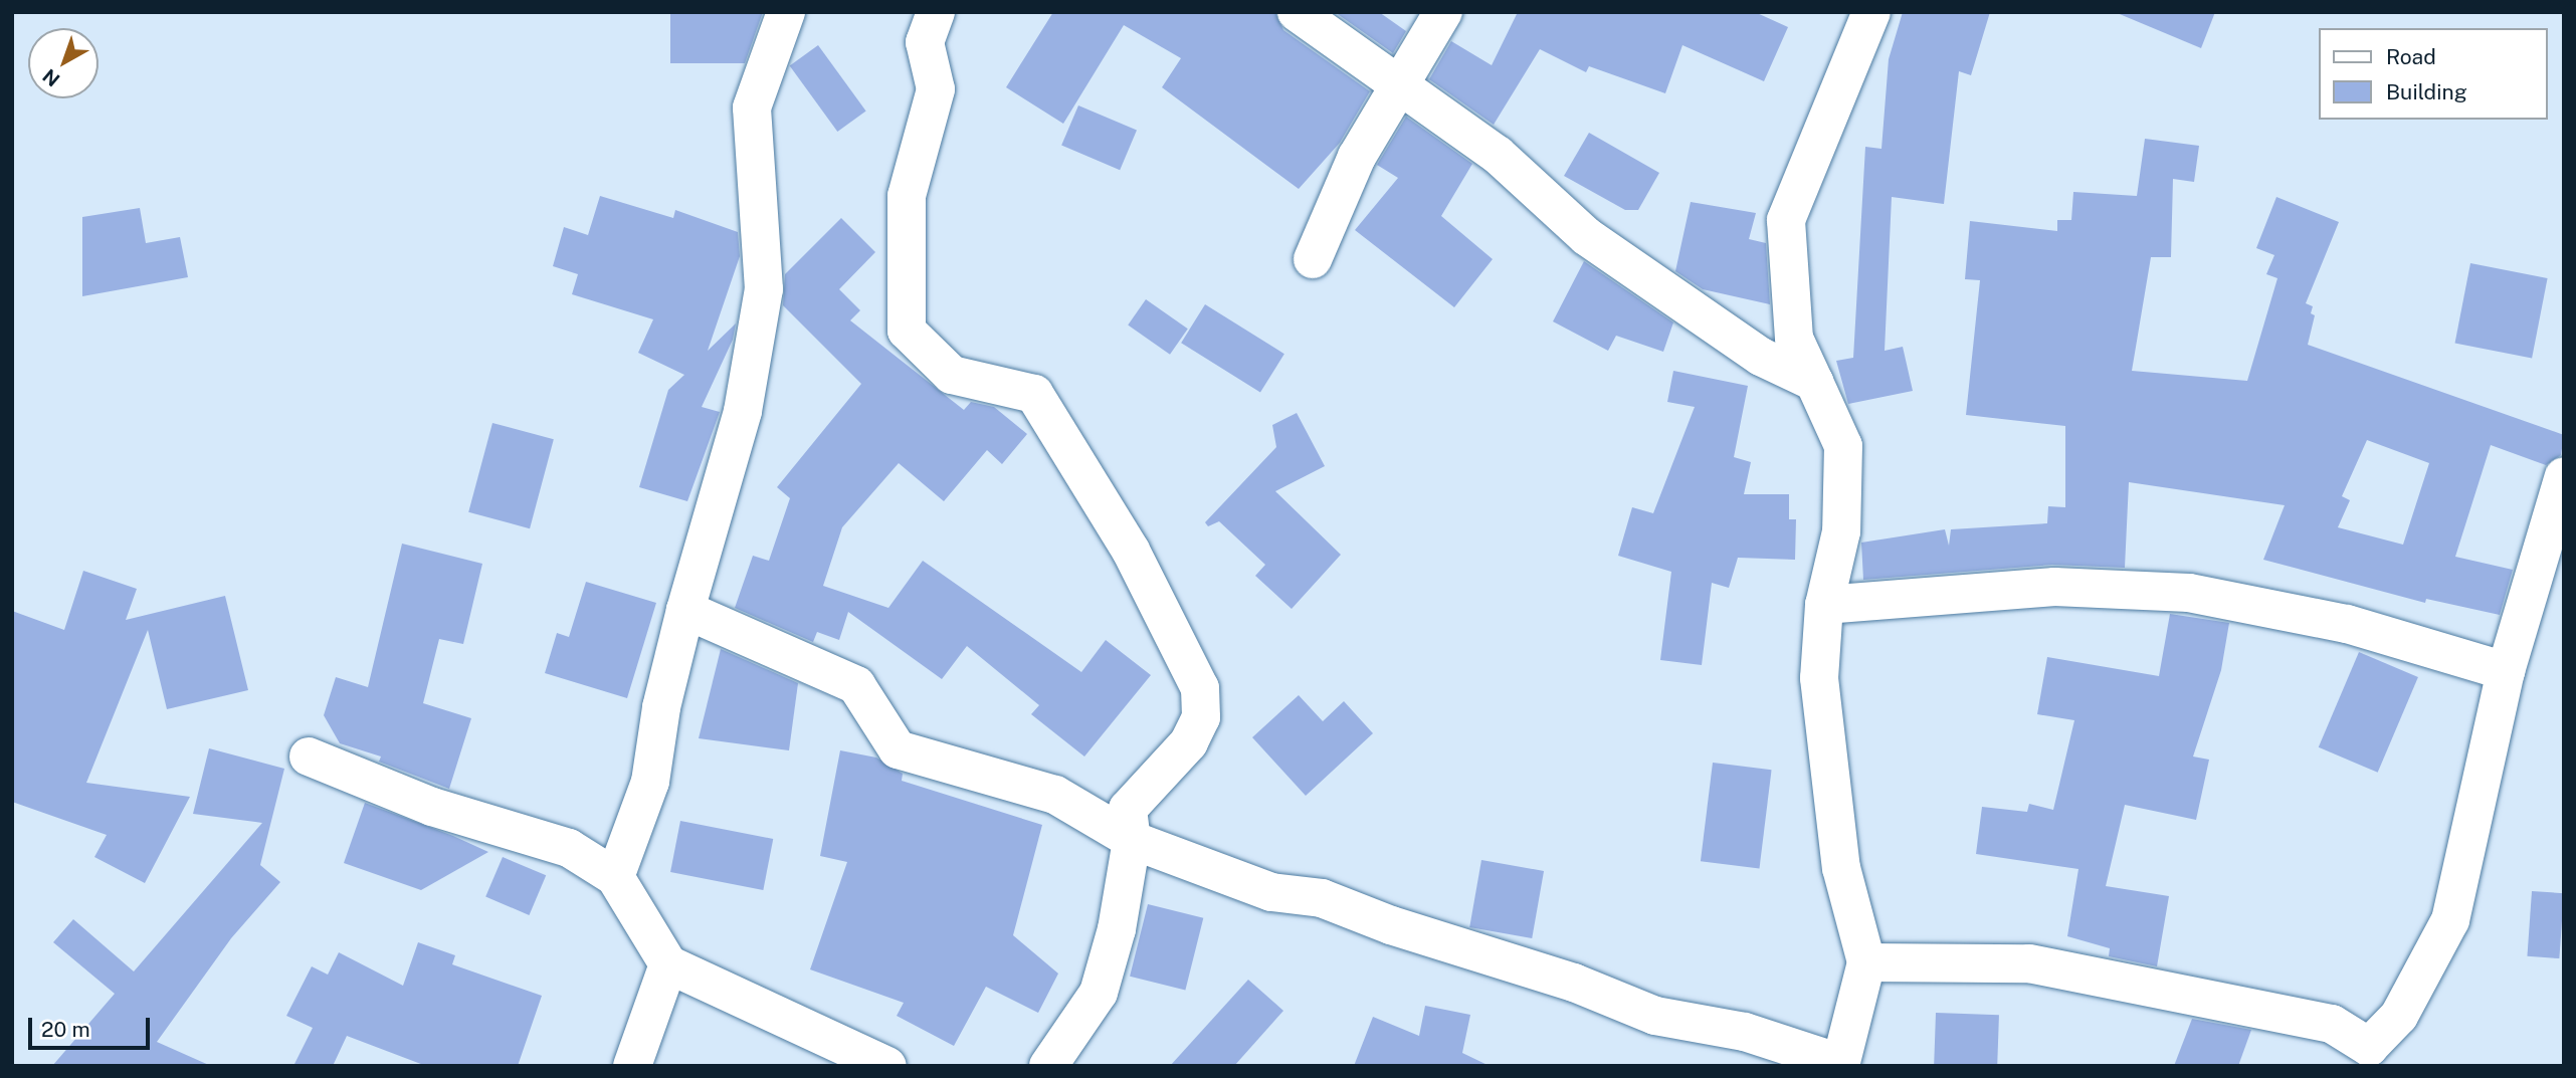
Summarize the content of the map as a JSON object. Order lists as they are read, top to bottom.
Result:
{
  "legend": ["Road", "Building"],
  "scale_bar": "20 m",
  "north": "bottom left"
}
